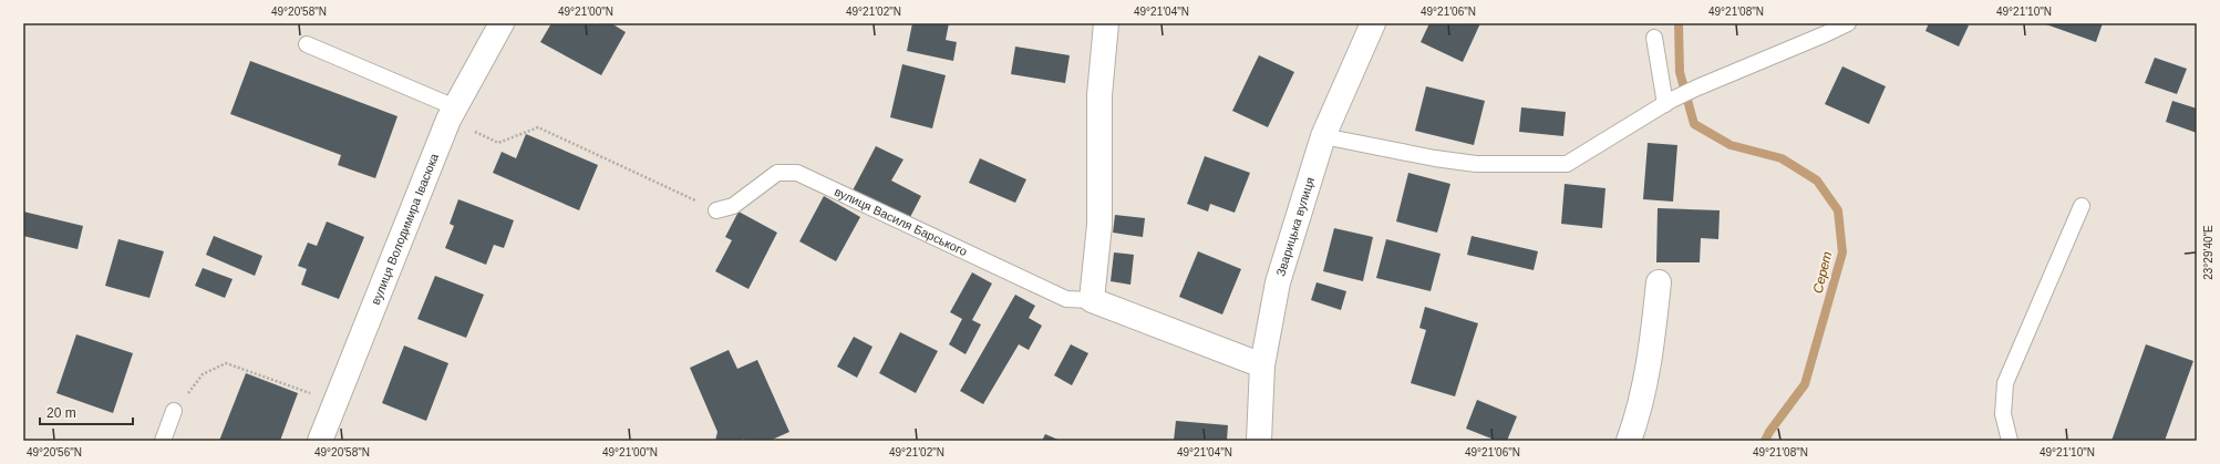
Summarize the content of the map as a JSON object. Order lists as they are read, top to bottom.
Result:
{
  "streets": {
    "street": ["вулиця Василя Барського", "Зварицька вулиця", "вулиця Володимира Івасюка"]
  },
  "crossings": [
    ["вулиця Василя Барського", "Зварицька вулиця"]
  ],
  "water": ["Серет"],
  "scale_bar": "20 m",
  "coordinates": [
    "49°20'58\"N",
    "49°21'00\"N",
    "49°21'02\"N",
    "49°21'04\"N",
    "49°21'06\"N",
    "49°21'08\"N",
    "49°21'10\"N",
    "23°29'40\"E",
    "49°20'56\"N"
  ]
}
